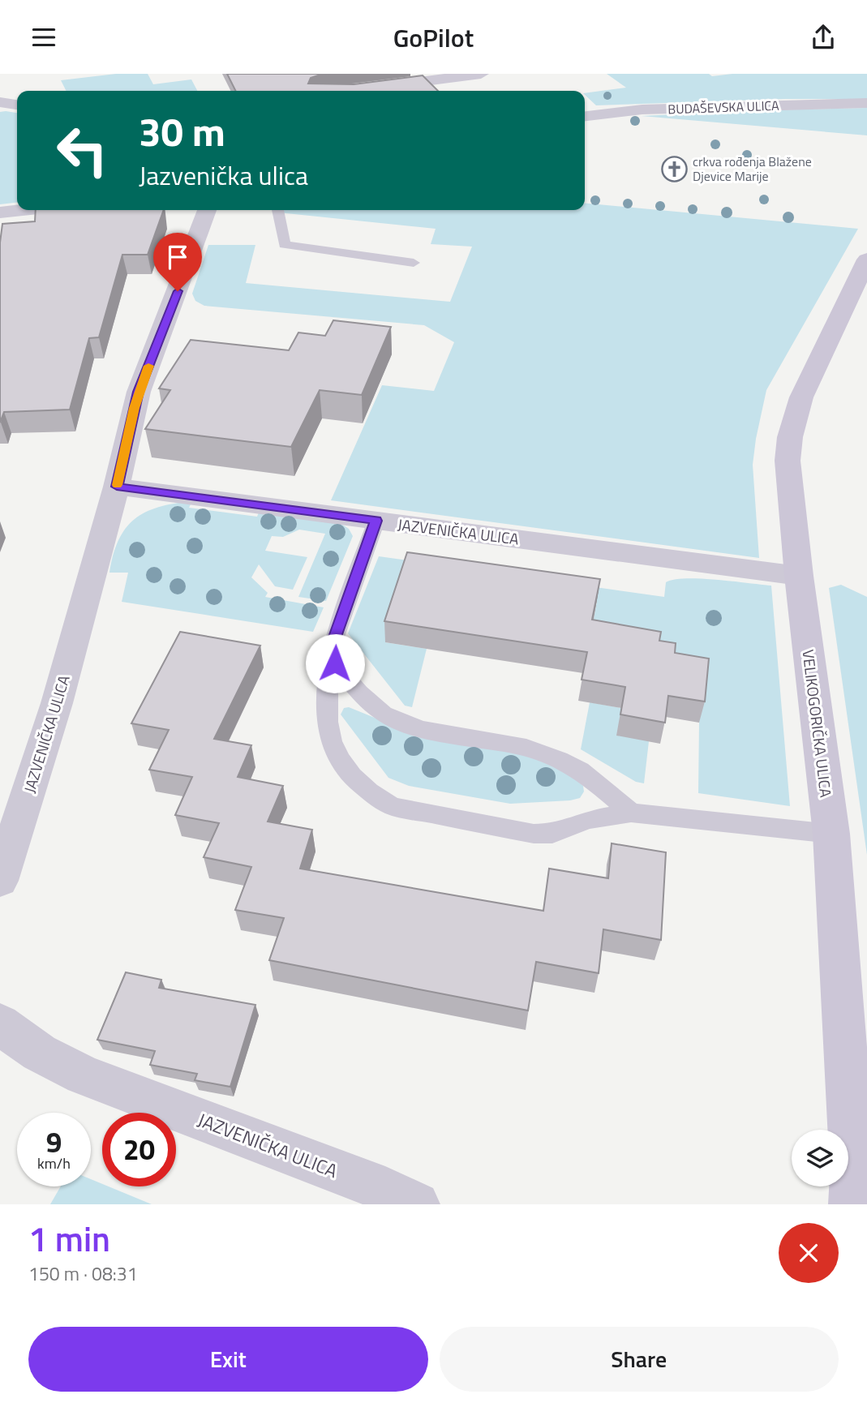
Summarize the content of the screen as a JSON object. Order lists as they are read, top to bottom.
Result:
{
  "streets": {
    "street": ["BUDAŠEVSKA ULICA", "JAZVENIČKA ULICA", "VELIKOGORIČKA ULICA"]
  },
  "crossings": [
    ["JAZVENIČKA ULICA", "VELIKOGORIČKA ULICA"]
  ],
  "places": {
    "church": ["crkva rođenja Blažene Djevice Marije"]
  },
  "page": {
    "header": "GoPilot",
    "turn": ["30 m", "Jazvenička ulica"],
    "speed": "9 km/h",
    "limit": "20",
    "heading": ["1 min", "150 m · 08:31"],
    "buttons": ["Exit", "Share"]
  }
}
